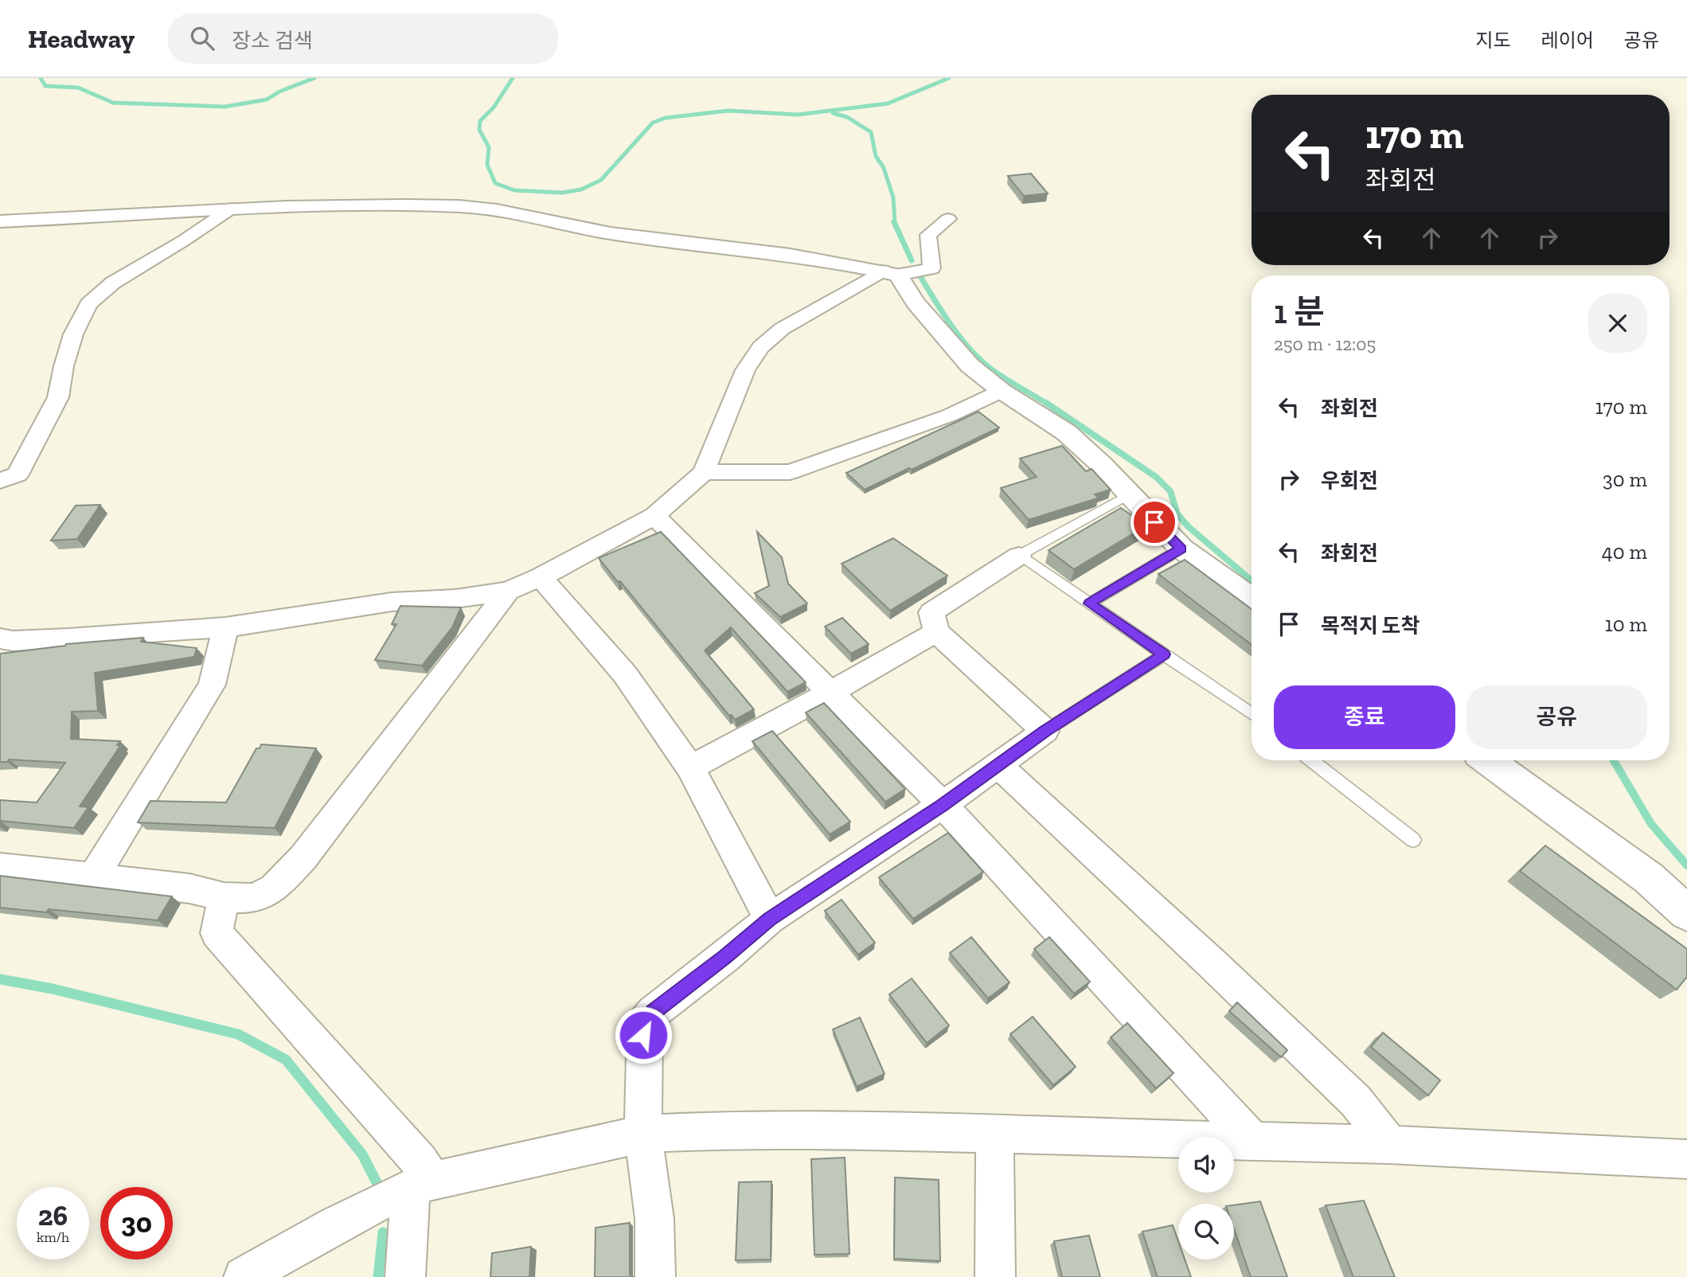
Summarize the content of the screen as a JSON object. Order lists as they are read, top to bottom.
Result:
{
  "page": {
    "header": "Headway",
    "search": "장소 검색",
    "nav": ["지도", "레이어", "공유"],
    "turn": ["170 m", "좌회전"],
    "heading": ["1 분", "250 m · 12:05"],
    "list": [
      {
        "name": "좌회전",
        "value": "170 m"
      },
      {
        "name": "우회전",
        "value": "30 m"
      },
      {
        "name": "좌회전",
        "value": "40 m"
      },
      {
        "name": "목적지 도착",
        "value": "10 m"
      }
    ],
    "buttons": ["종료", "공유"],
    "speed": "26 km/h",
    "limit": "30"
  }
}
